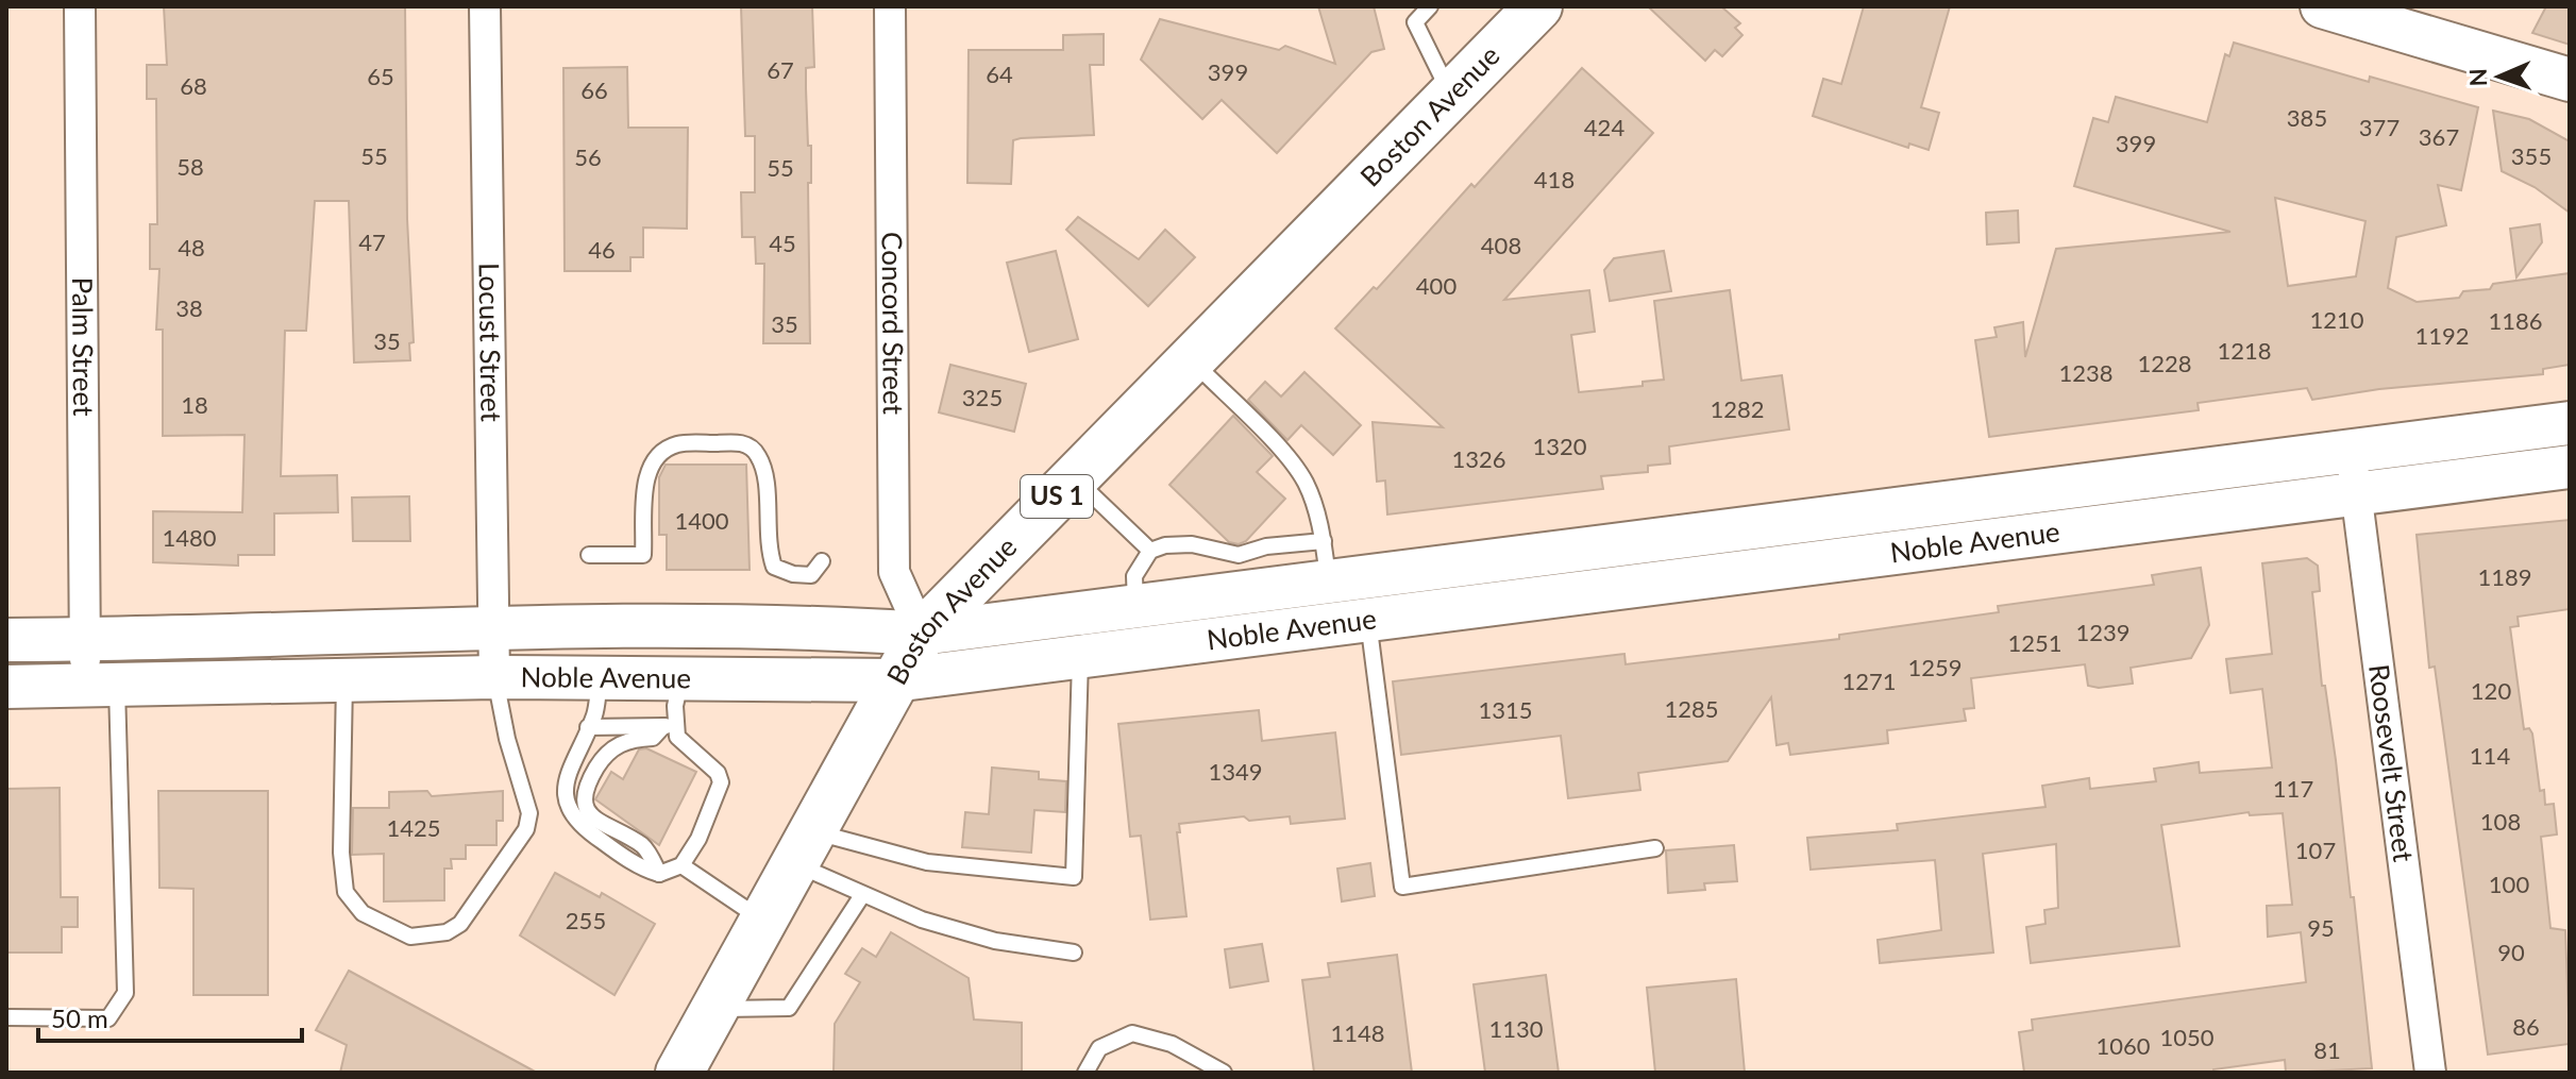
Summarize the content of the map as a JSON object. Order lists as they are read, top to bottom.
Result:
{
  "streets": {
    "main road": ["Boston Avenue", "US 1", "Noble Avenue"],
    "street": [
      "Concord Street",
      "Locust Street",
      "Palm Street",
      "Roosevelt Street"
    ]
  },
  "crossings": [
    ["Boston Avenue", "Concord Street"],
    ["Boston Avenue", "Noble Avenue"],
    ["Concord Street", "Noble Avenue"],
    ["Locust Street", "Noble Avenue"],
    ["Palm Street", "Noble Avenue"],
    ["Noble Avenue", "Roosevelt Street"]
  ],
  "house_numbers": [
    "67",
    "399",
    "64",
    "65",
    "68",
    "66",
    "385",
    "424",
    "377",
    "367",
    "399",
    "55",
    "355",
    "56",
    "58",
    "55",
    "418",
    "47",
    "45",
    "408",
    "48",
    "46",
    "400",
    "38",
    "1210",
    "1186",
    "35",
    "1192",
    "35",
    "1218",
    "1228",
    "1238",
    "325",
    "18",
    "1282",
    "1320",
    "1326",
    "1400",
    "1480",
    "1189",
    "1239",
    "1251",
    "1259",
    "1271",
    "120",
    "1285",
    "1315",
    "114",
    "1349",
    "117",
    "108",
    "1425",
    "107",
    "100",
    "255",
    "95",
    "90",
    "86",
    "1130",
    "1148",
    "1050",
    "1060",
    "81"
  ],
  "scale_bar": "50 m",
  "north": "left"
}
